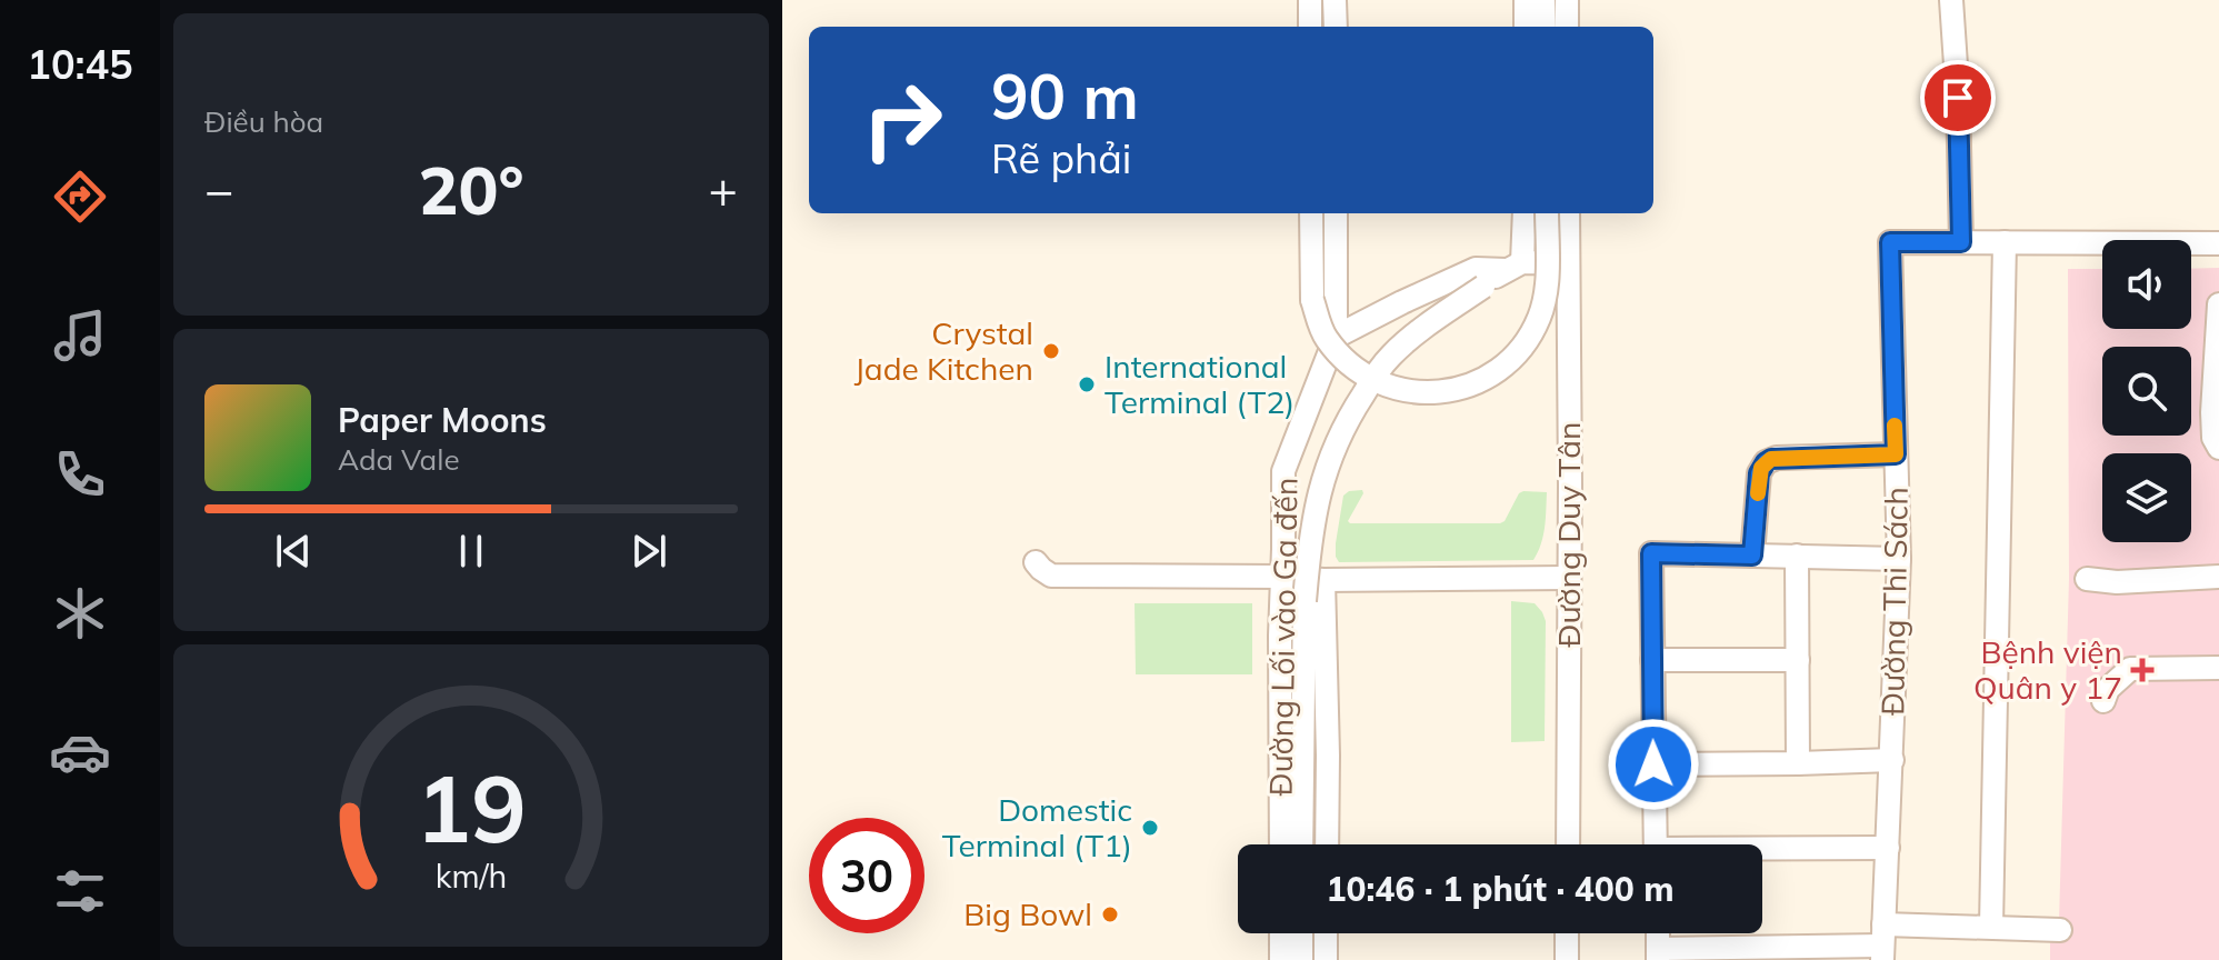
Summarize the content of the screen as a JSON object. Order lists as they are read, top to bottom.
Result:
{
  "streets": {
    "street": ["Đường Duy Tân", "Đường Thi Sách", "Đường Lối vào Ga đến"]
  },
  "places": {
    "other": [
      "Crystal Jade Kitchen",
      "International Terminal (T2)",
      "Domestic Terminal (T1)",
      "Big Bowl"
    ],
    "health": ["Bệnh viện Quân y 17"]
  },
  "page": {
    "tabs": "10:45",
    "tile": "Điều hòa",
    "turn": ["90 m", "Rẽ phải"],
    "heat": ["−", "20°", "+"],
    "song": ["Paper Moons", "Ada Vale"],
    "limit": "30",
    "trip": "10:46 · 1 phút · 400 m",
    "gauge": ["19", "km/h"]
  }
}
